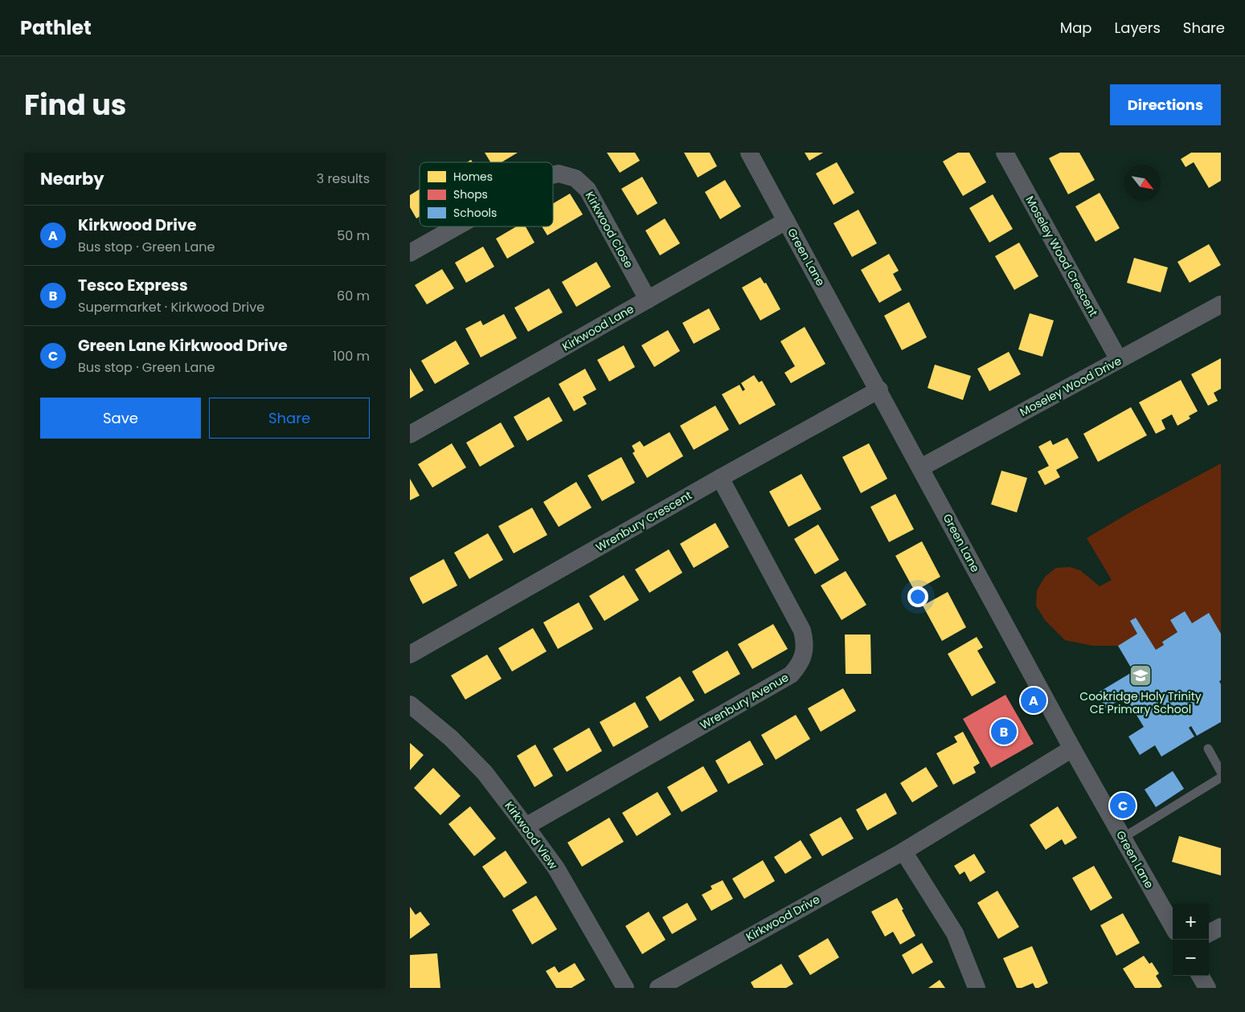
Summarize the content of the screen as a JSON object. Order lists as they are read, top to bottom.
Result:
{
  "streets": {
    "street": [
      "Kirkwood Close",
      "Moseley Wood Crescent",
      "Green Lane",
      "Kirkwood Lane",
      "Moseley Wood Drive",
      "Wrenbury Crescent",
      "Wrenbury Avenue",
      "Kirkwood View",
      "Kirkwood Drive"
    ]
  },
  "crossings": [
    ["Kirkwood Close", "Kirkwood Lane"],
    ["Moseley Wood Crescent", "Moseley Wood Drive"],
    ["Green Lane", "Kirkwood Lane"],
    ["Green Lane", "Moseley Wood Drive"],
    ["Green Lane", "Wrenbury Crescent"],
    ["Green Lane", "Kirkwood Drive"],
    ["Wrenbury Crescent", "Wrenbury Avenue"],
    ["Wrenbury Avenue", "Kirkwood View"]
  ],
  "places": {
    "school or university": ["Cookridge Holy Trinity CE Primary School"]
  },
  "legend": ["Homes", "Shops", "Schools"],
  "north": "bottom right",
  "page": {
    "header": "Pathlet",
    "nav": ["Map", "Layers", "Share"],
    "title": "Find us",
    "buttons": [
      "Directions",
      ["Save", "Share"]
    ],
    "heading": ["Nearby", "3 results"],
    "list": [
      {
        "mark": "A",
        "name": "Kirkwood Drive",
        "note": "Bus stop · Green Lane",
        "value": "50 m"
      },
      {
        "mark": "B",
        "name": "Tesco Express",
        "note": "Supermarket · Kirkwood Drive",
        "value": "60 m"
      },
      {
        "mark": "C",
        "name": "Green Lane Kirkwood Drive",
        "note": "Bus stop · Green Lane",
        "value": "100 m"
      }
    ],
    "pins": ["A", "B", "C"],
    "map_buttons": ["+", "−"]
  }
}
